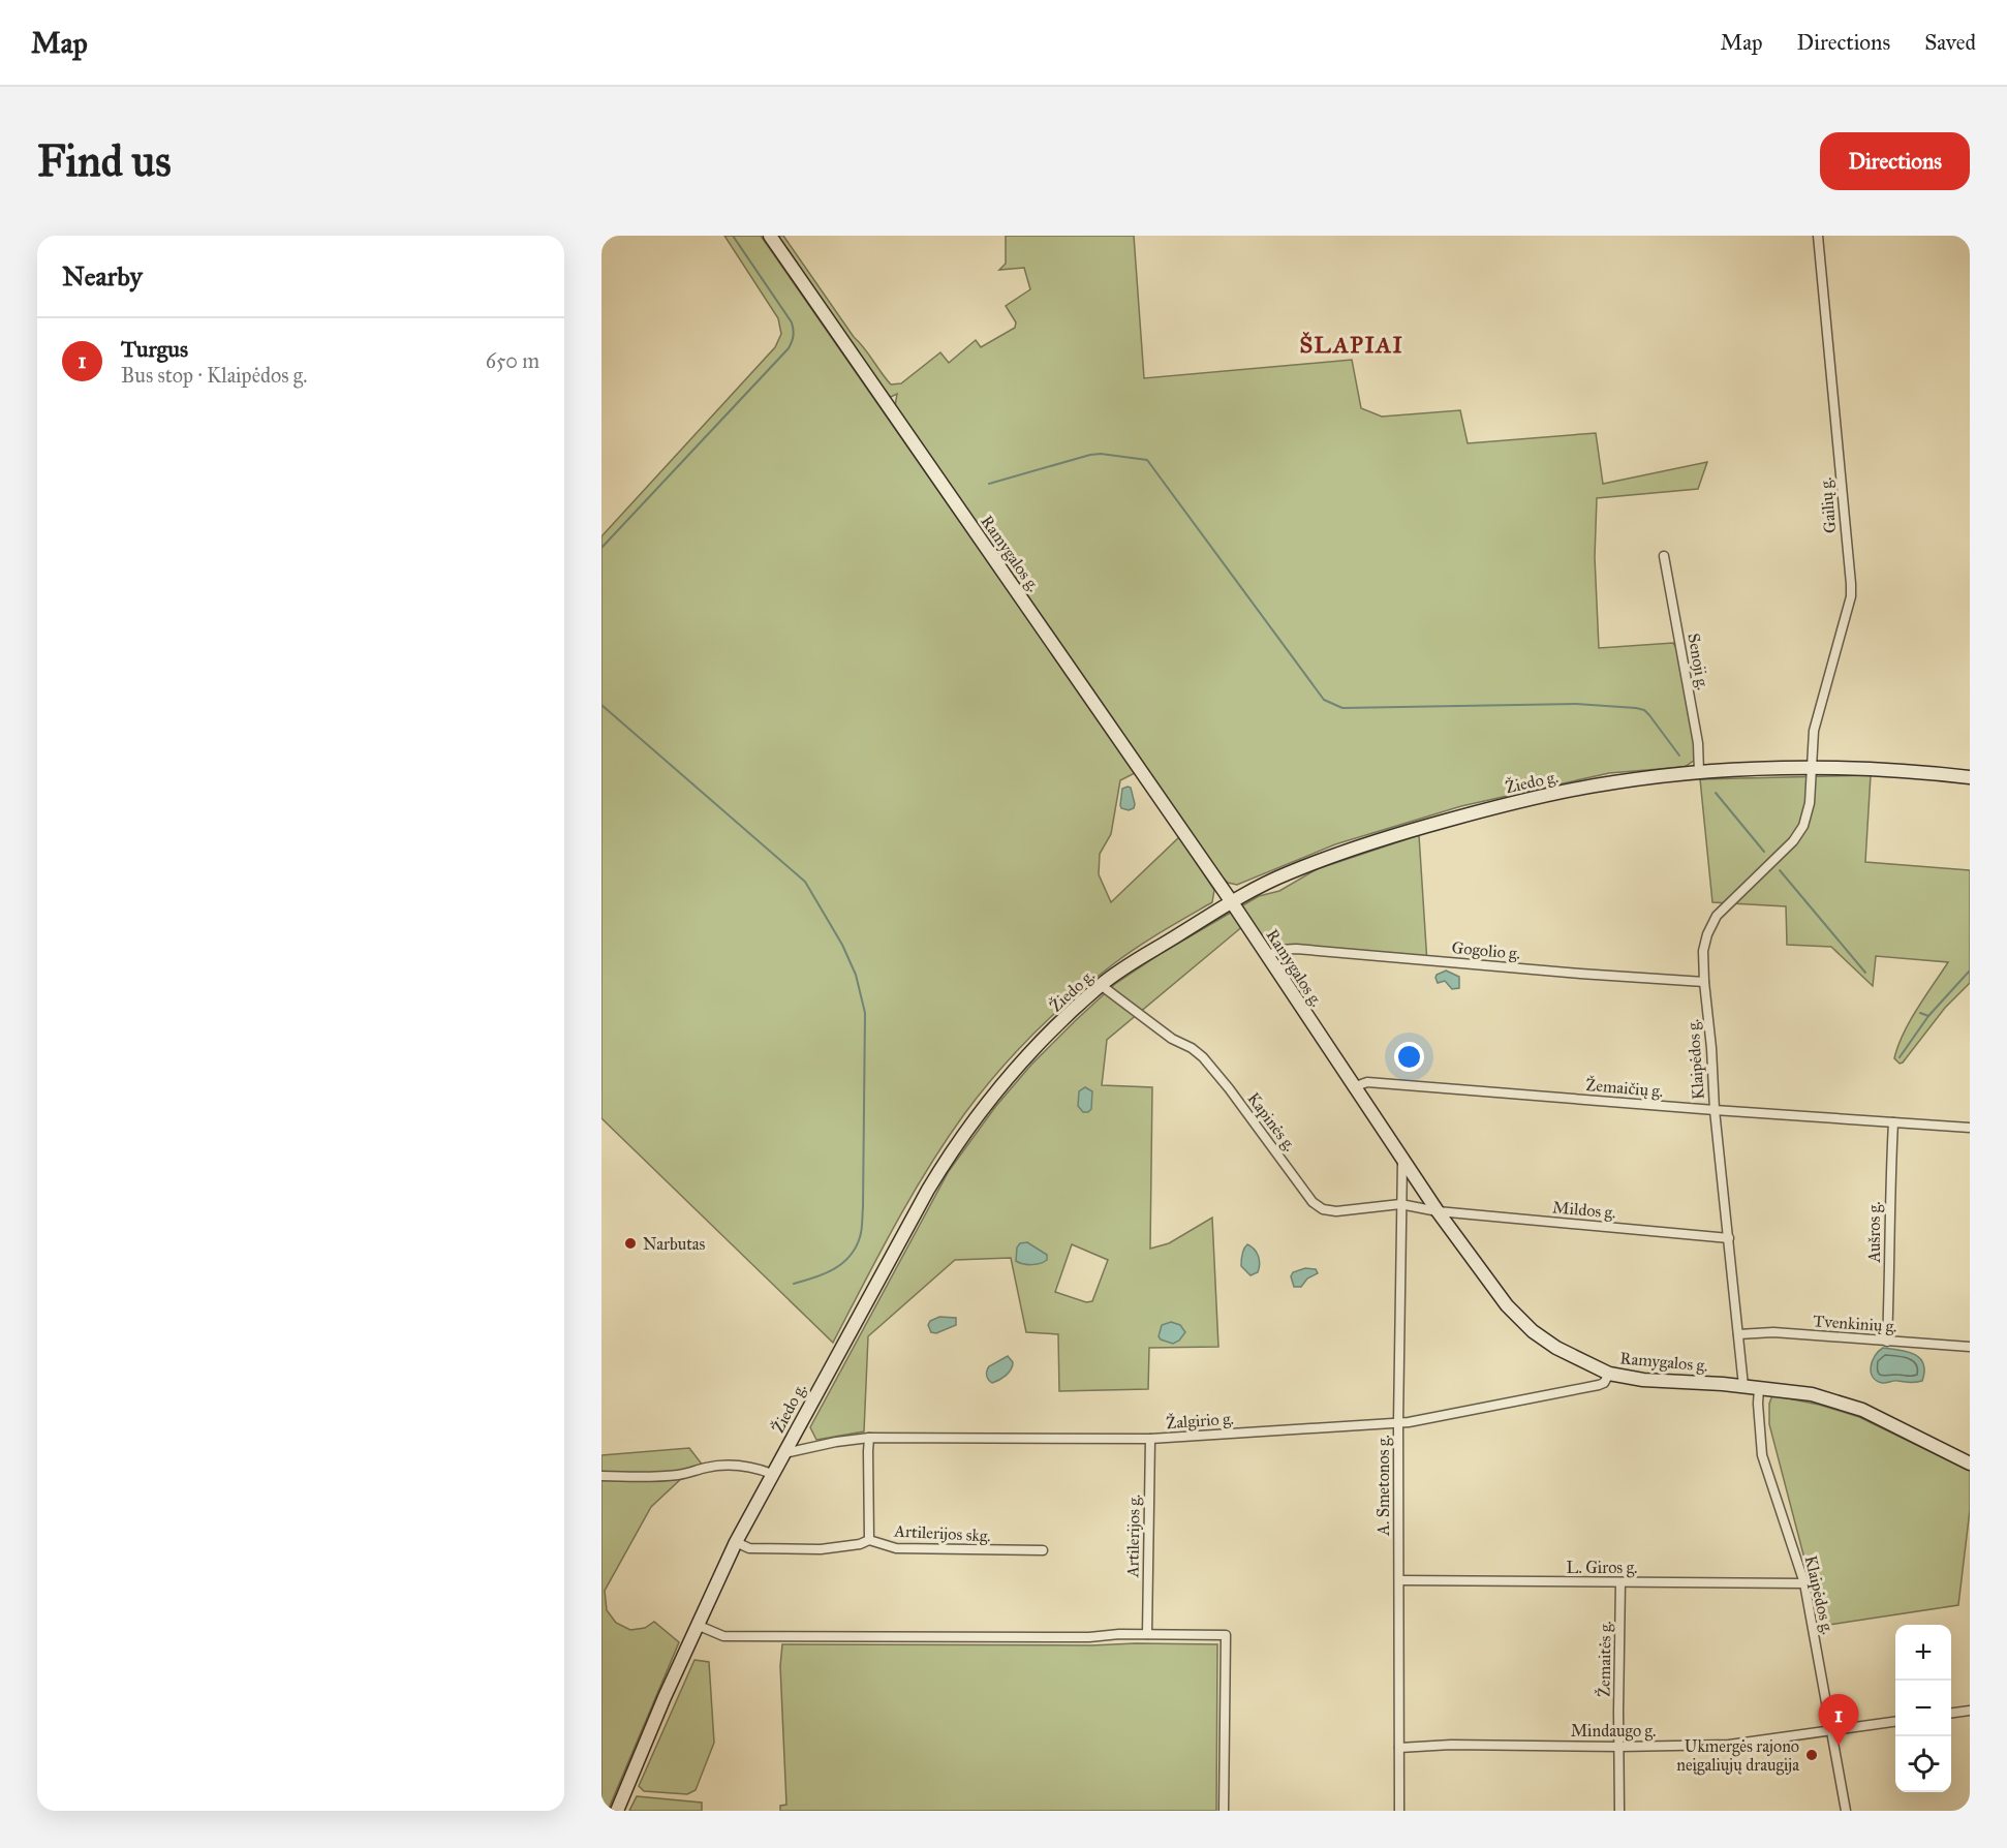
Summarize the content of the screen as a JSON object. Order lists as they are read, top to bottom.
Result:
{
  "streets": {
    "street": [
      "Gailių g.",
      "Ramygalos g.",
      "Senoji g.",
      "Žiedo g.",
      "Gogolio g.",
      "Klaipėdos g.",
      "Žemaičių g.",
      "Kapinės g.",
      "Mildos g.",
      "Aušros g.",
      "Tvenkinių g.",
      "Žalgirio g.",
      "A. Smetonos g.",
      "Artilerijos skg.",
      "Artilerijos g.",
      "L. Giros g.",
      "Žemaitės g.",
      "Mindaugo g."
    ]
  },
  "crossings": [
    ["Gailių g.", "Žiedo g."],
    ["Gailių g.", "Klaipėdos g."],
    ["Ramygalos g.", "Žiedo g."],
    ["Ramygalos g.", "Gogolio g."],
    ["Ramygalos g.", "Klaipėdos g."],
    ["Ramygalos g.", "Žemaičių g."],
    ["Ramygalos g.", "Kapinės g."],
    ["Ramygalos g.", "Mildos g."],
    ["Ramygalos g.", "Žalgirio g."],
    ["Ramygalos g.", "A. Smetonos g."],
    ["Senoji g.", "Žiedo g."],
    ["Žiedo g.", "Klaipėdos g."],
    ["Žiedo g.", "Kapinės g."],
    ["Žiedo g.", "Žalgirio g."],
    ["Gogolio g.", "Klaipėdos g."],
    ["Klaipėdos g.", "Žemaičių g."],
    ["Klaipėdos g.", "Mildos g."],
    ["Klaipėdos g.", "Tvenkinių g."],
    ["Klaipėdos g.", "L. Giros g."],
    ["Klaipėdos g.", "Mindaugo g."],
    ["Žemaičių g.", "Aušros g."],
    ["Kapinės g.", "Mildos g."],
    ["Kapinės g.", "A. Smetonos g."],
    ["Aušros g.", "Tvenkinių g."],
    ["Žalgirio g.", "A. Smetonos g."],
    ["Žalgirio g.", "Artilerijos skg."],
    ["Žalgirio g.", "Artilerijos g."],
    ["A. Smetonos g.", "L. Giros g."],
    ["A. Smetonos g.", "Mindaugo g."],
    ["L. Giros g.", "Žemaitės g."],
    ["Žemaitės g.", "Mindaugo g."]
  ],
  "districts": ["ŠLAPIAI"],
  "places": ["Narbutas", "Ukmergės rajono neįgaliųjų draugija"],
  "page": {
    "header": "Map",
    "nav": ["Map", "Directions", "Saved"],
    "buttons": "Directions",
    "title": "Find us",
    "heading": "Nearby",
    "list": [
      {
        "mark": "1",
        "name": "Turgus",
        "note": "Bus stop · Klaipėdos g.",
        "value": "650 m"
      }
    ],
    "map_buttons": ["+", "−"],
    "pins": "1"
  }
}
